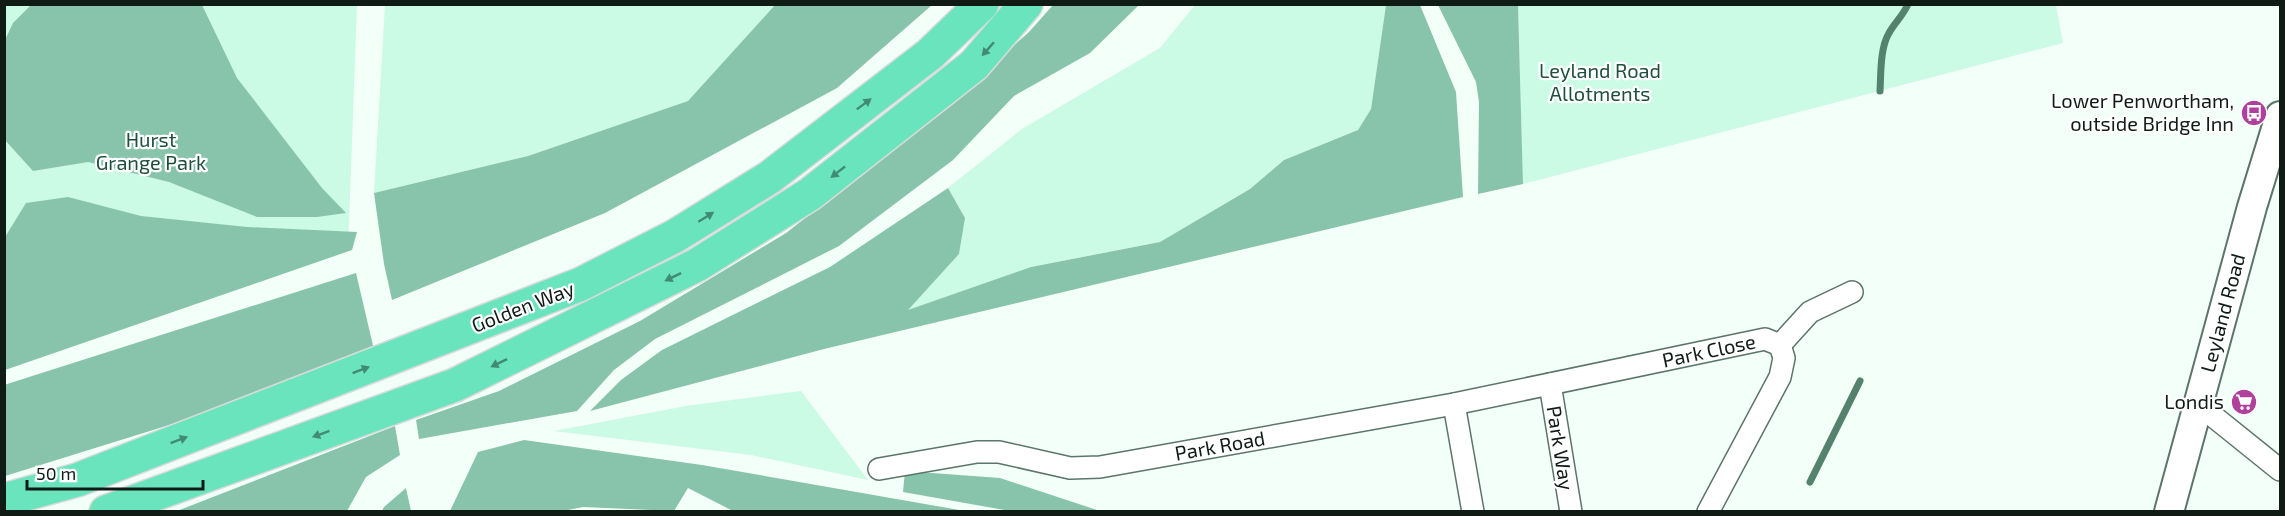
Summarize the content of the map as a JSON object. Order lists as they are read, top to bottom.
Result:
{
  "streets": {
    "highway": ["Golden Way"],
    "main road": ["Leyland Road"],
    "street": ["Park Close", "Park Road", "Park Way"]
  },
  "crossings": [
    ["Park Close", "Park Road"],
    ["Park Close", "Park Way"]
  ],
  "parks": ["Leyland Road Allotments", "Hurst Grange Park"],
  "places": {
    "bus stop": ["Lower Penwortham, outside Bridge Inn"],
    "supermarket": ["Londis"]
  },
  "scale_bar": "50 m"
}
